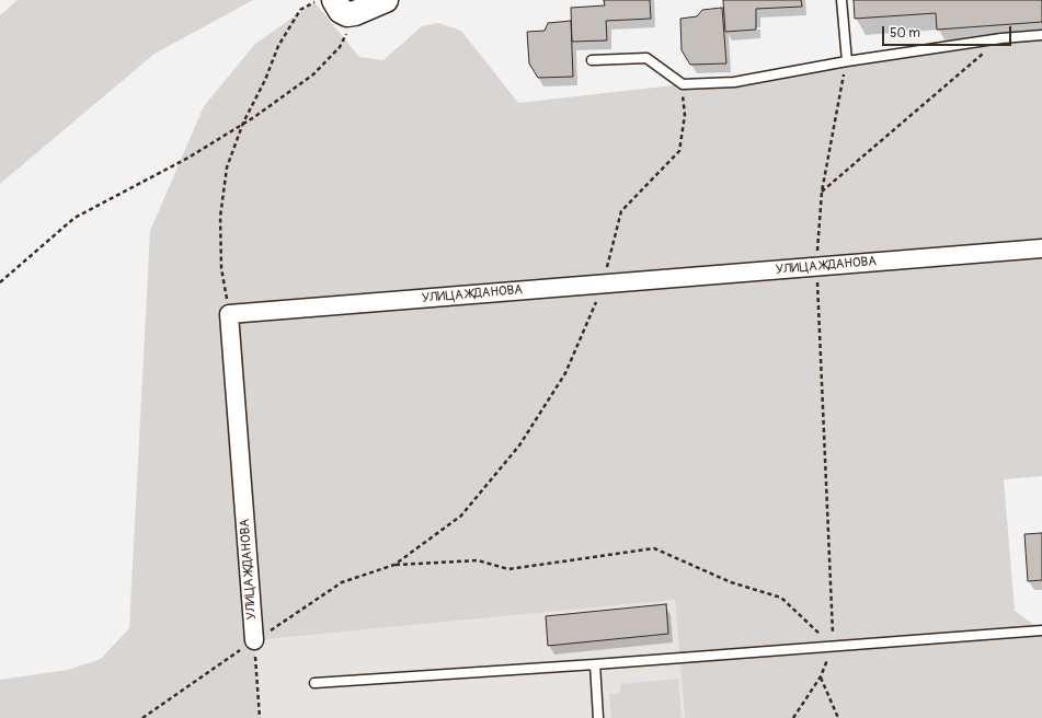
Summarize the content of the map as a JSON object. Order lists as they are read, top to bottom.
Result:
{
  "streets": {
    "street": ["УЛИЦА ЖДАНОВА"]
  },
  "scale_bar": "50 m"
}
